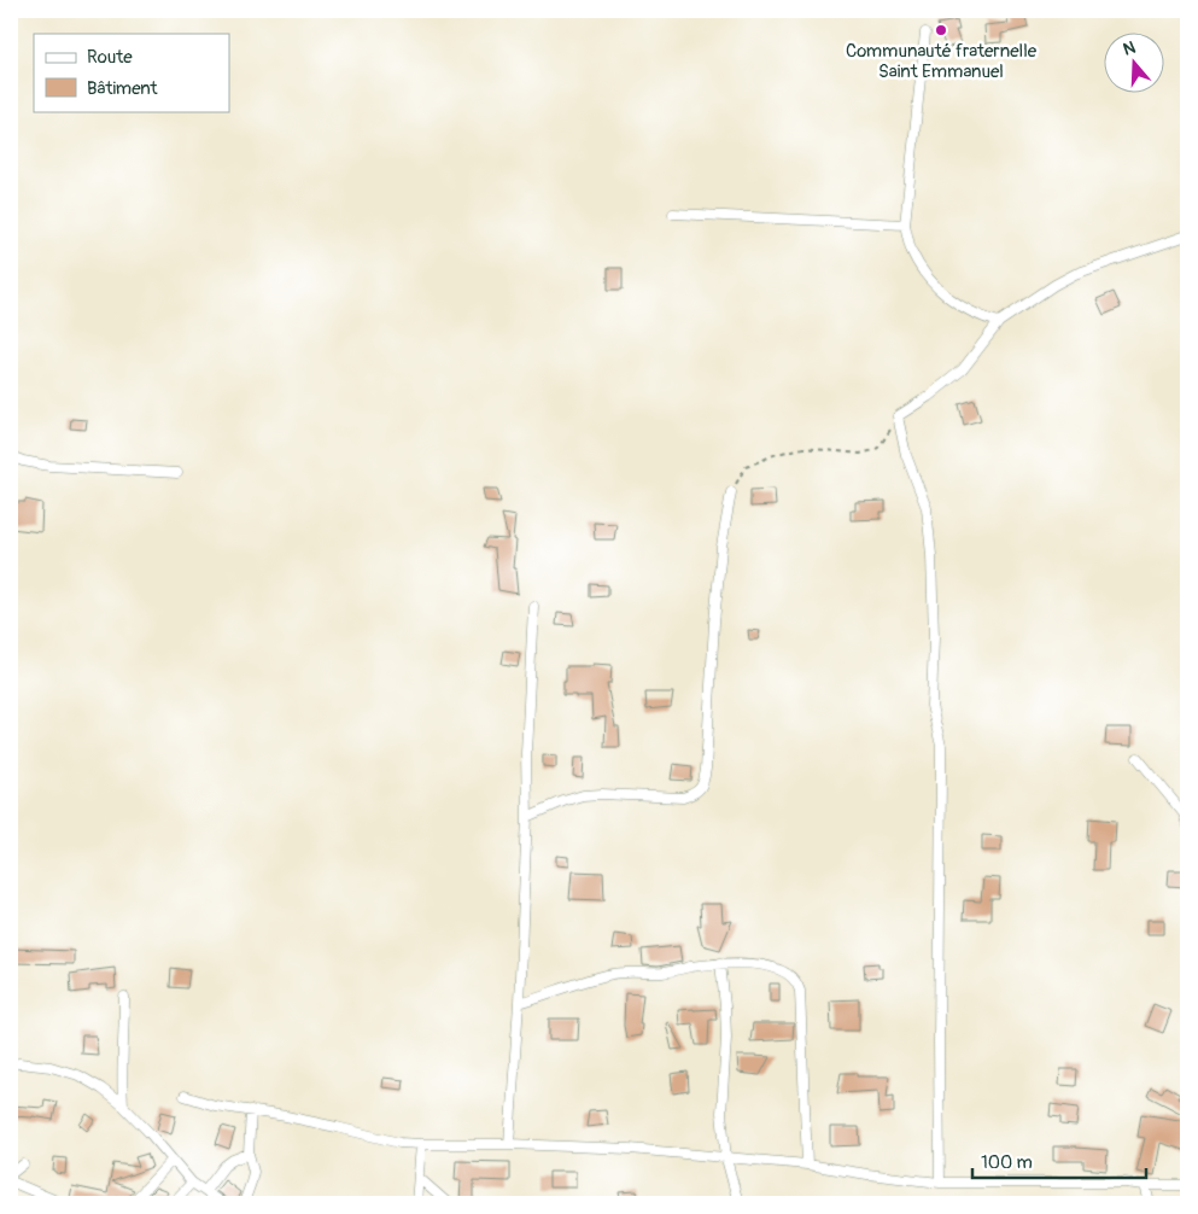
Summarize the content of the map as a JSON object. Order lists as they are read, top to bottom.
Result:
{
  "places": ["Communauté fraternelle Saint Emmanuel"],
  "legend": ["Route", "Bâtiment"],
  "scale_bar": "100 m",
  "north": "top"
}
